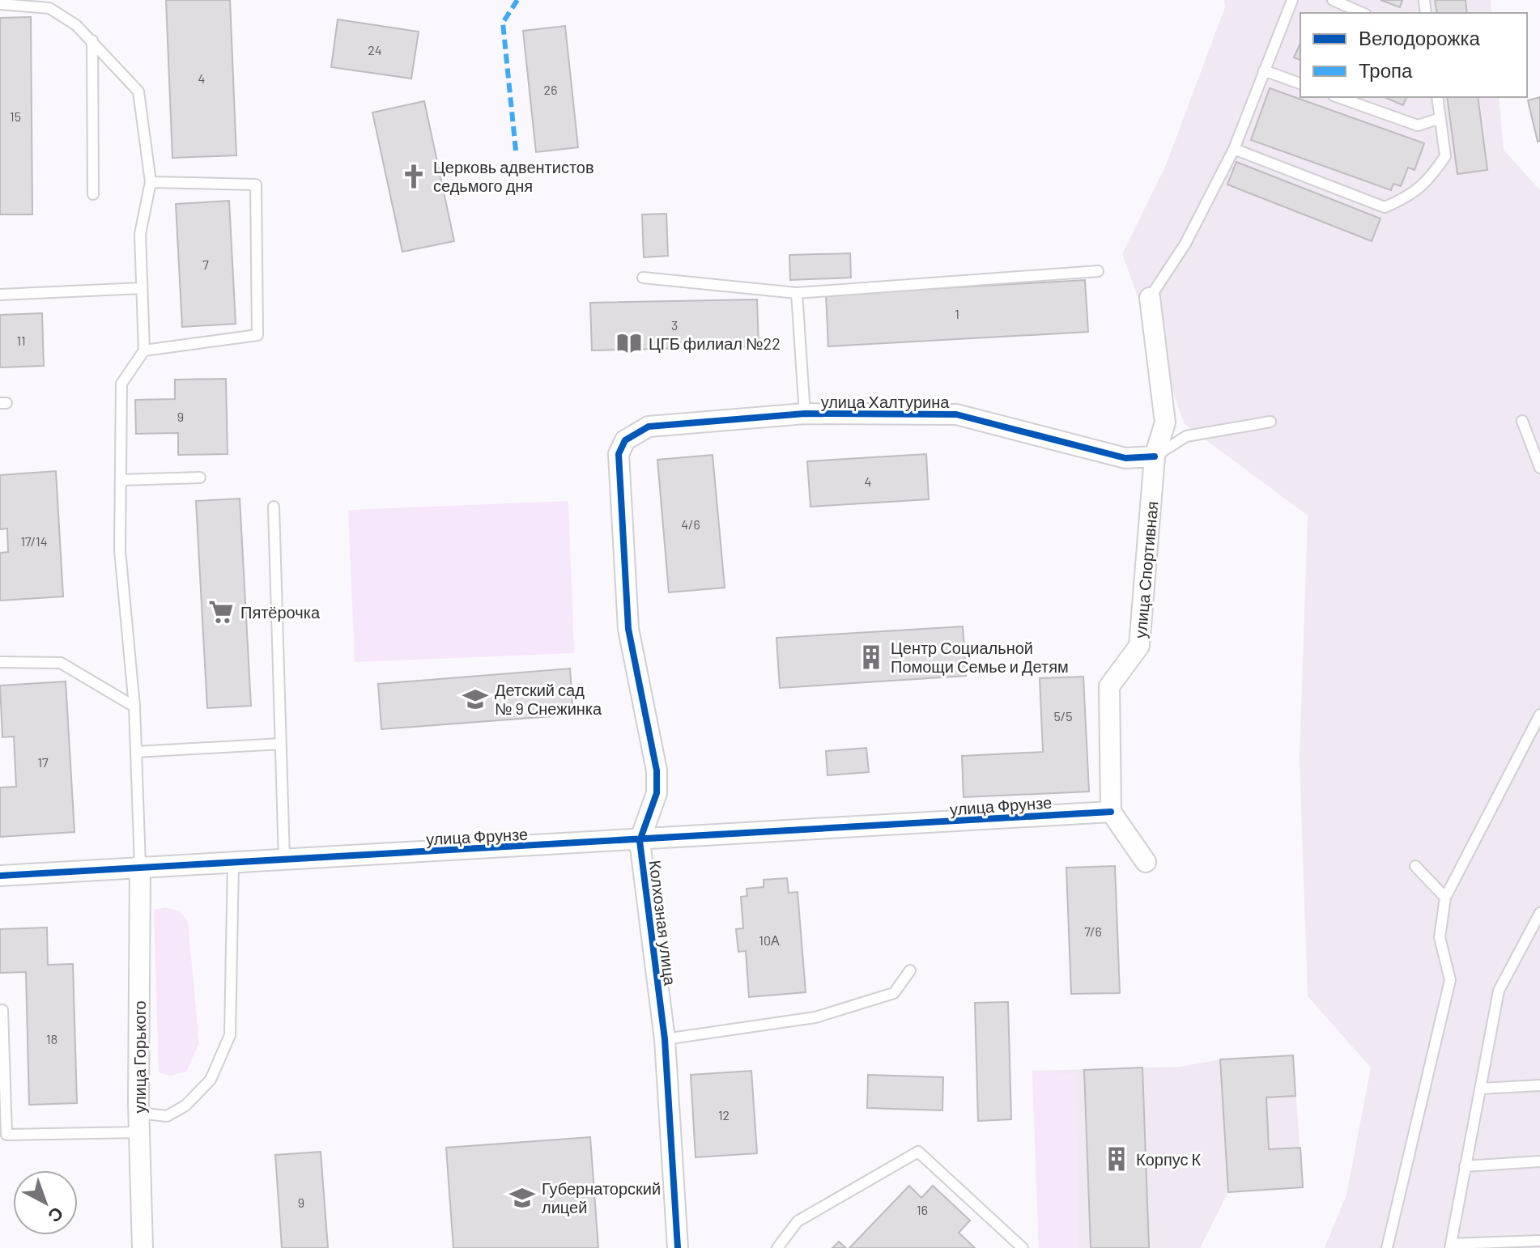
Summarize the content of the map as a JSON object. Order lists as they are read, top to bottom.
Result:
{
  "streets": {
    "street": [
      "улица Халтурина",
      "улица Спортивная",
      "улица Фрунзе",
      "Колхозная улица",
      "улица Горького"
    ]
  },
  "crossings": [
    ["улица Халтурина", "улица Спортивная"],
    ["улица Халтурина", "Колхозная улица"],
    ["улица Спортивная", "улица Фрунзе"],
    ["улица Фрунзе", "Колхозная улица"],
    ["улица Фрунзе", "улица Горького"]
  ],
  "places": {
    "church": ["Церковь адвентистов седьмого дня"],
    "library": ["ЦГБ филиал №22"],
    "supermarket": ["Пятёрочка"],
    "building": ["Центр Социальной Помощи Семье и Детям", "Корпус К"],
    "school or university": ["Детский сад № 9 Снежинка", "Губернаторский лицей"]
  },
  "house_numbers": [
    "24",
    "4",
    "26",
    "15",
    "7",
    "1",
    "3",
    "11",
    "9",
    "4",
    "4/6",
    "17/14",
    "5/5",
    "17",
    "7/6",
    "10А",
    "18",
    "12",
    "9",
    "16"
  ],
  "legend": ["Велодорожка", "Тропа"],
  "north": "bottom right"
}
